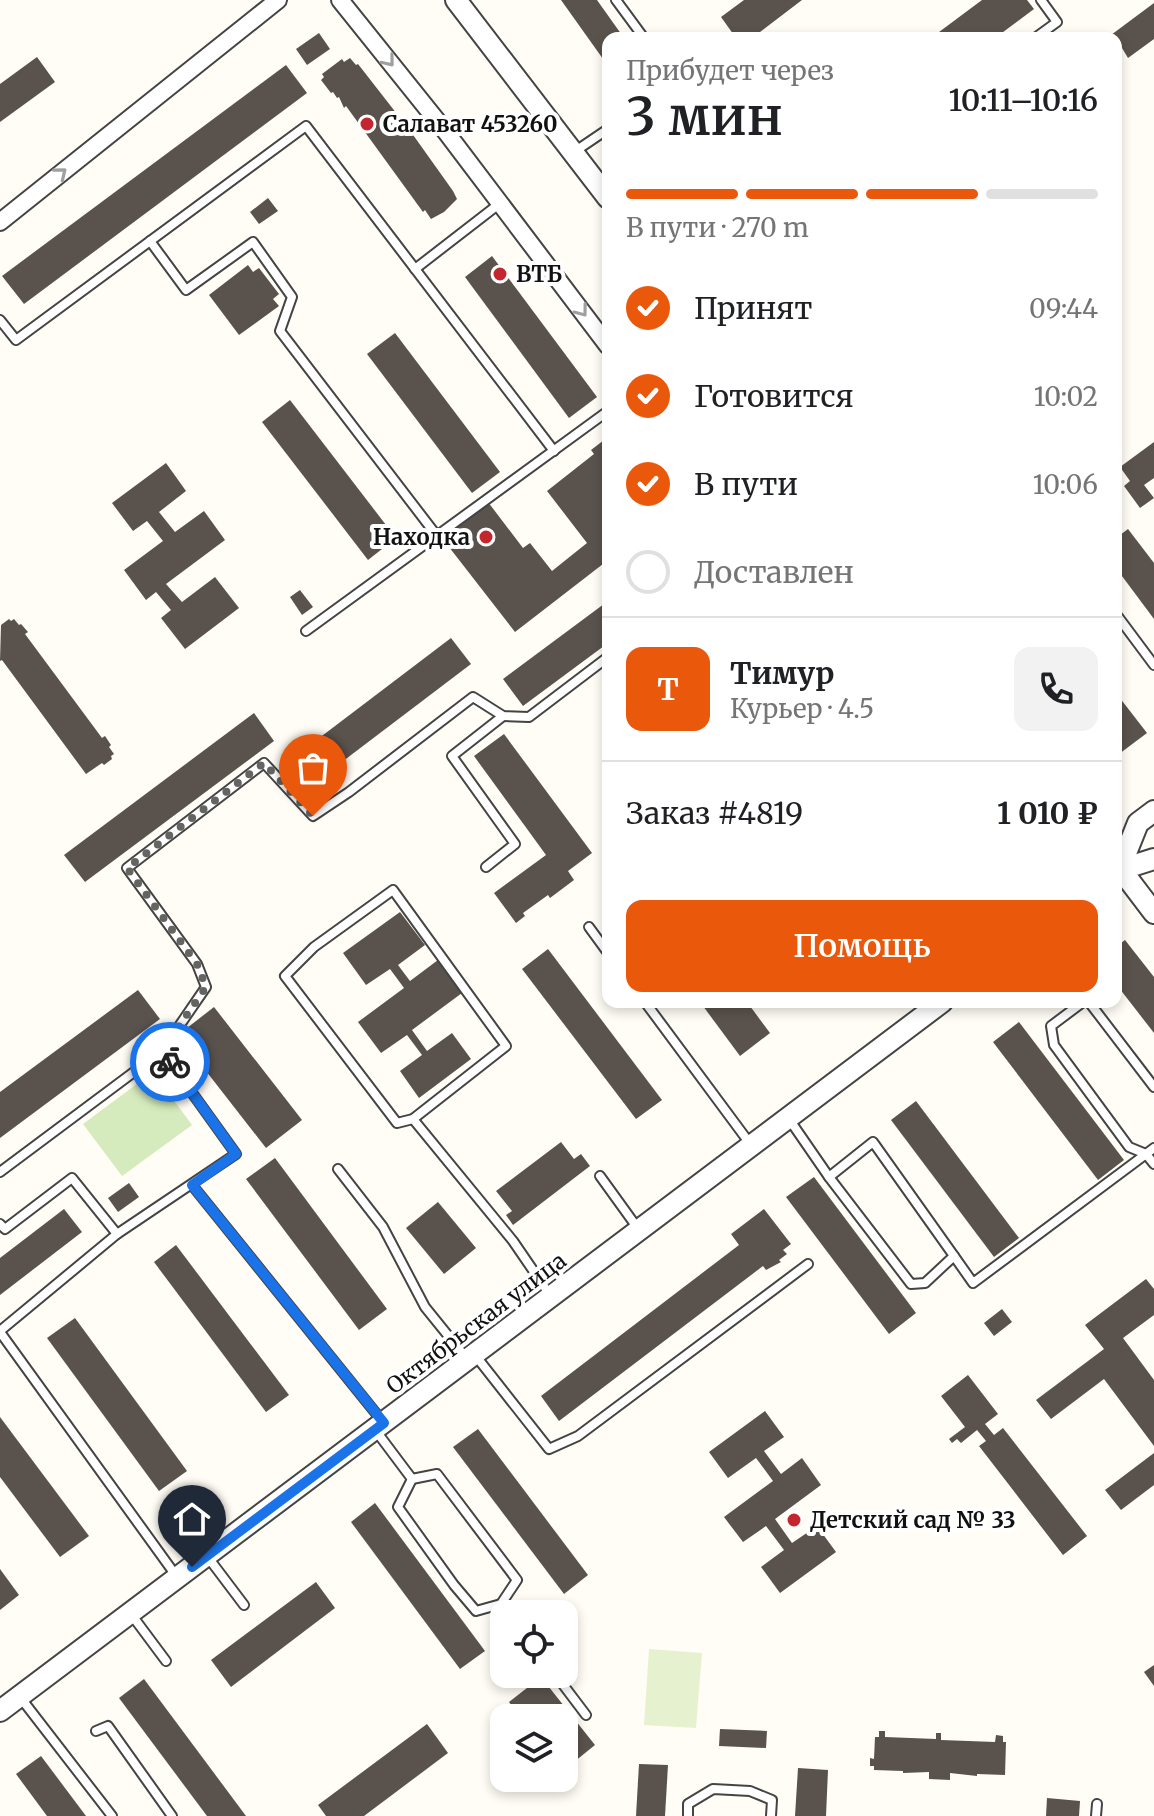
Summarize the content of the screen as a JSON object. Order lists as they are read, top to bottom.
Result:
{
  "streets": {
    "street": ["Октябрьская улица"]
  },
  "places": [
    "Салават 453260",
    "ВТБ",
    "Находка",
    "Детский сад № 33"
  ],
  "page": {
    "heading": ["3 мин", "Прибудет через", "10:11–10:16"],
    "panel": [
      "Тимур",
      "Курьер · 4.5",
      "Заказ #4819",
      "1 010 ₽"
    ],
    "bar": "В пути · 270 m",
    "list": [
      ["Принят", "09:44"],
      ["Готовится", "10:02"],
      ["В пути", "10:06"],
      "Доставлен"
    ],
    "round": "Т",
    "buttons": "Помощь"
  }
}
